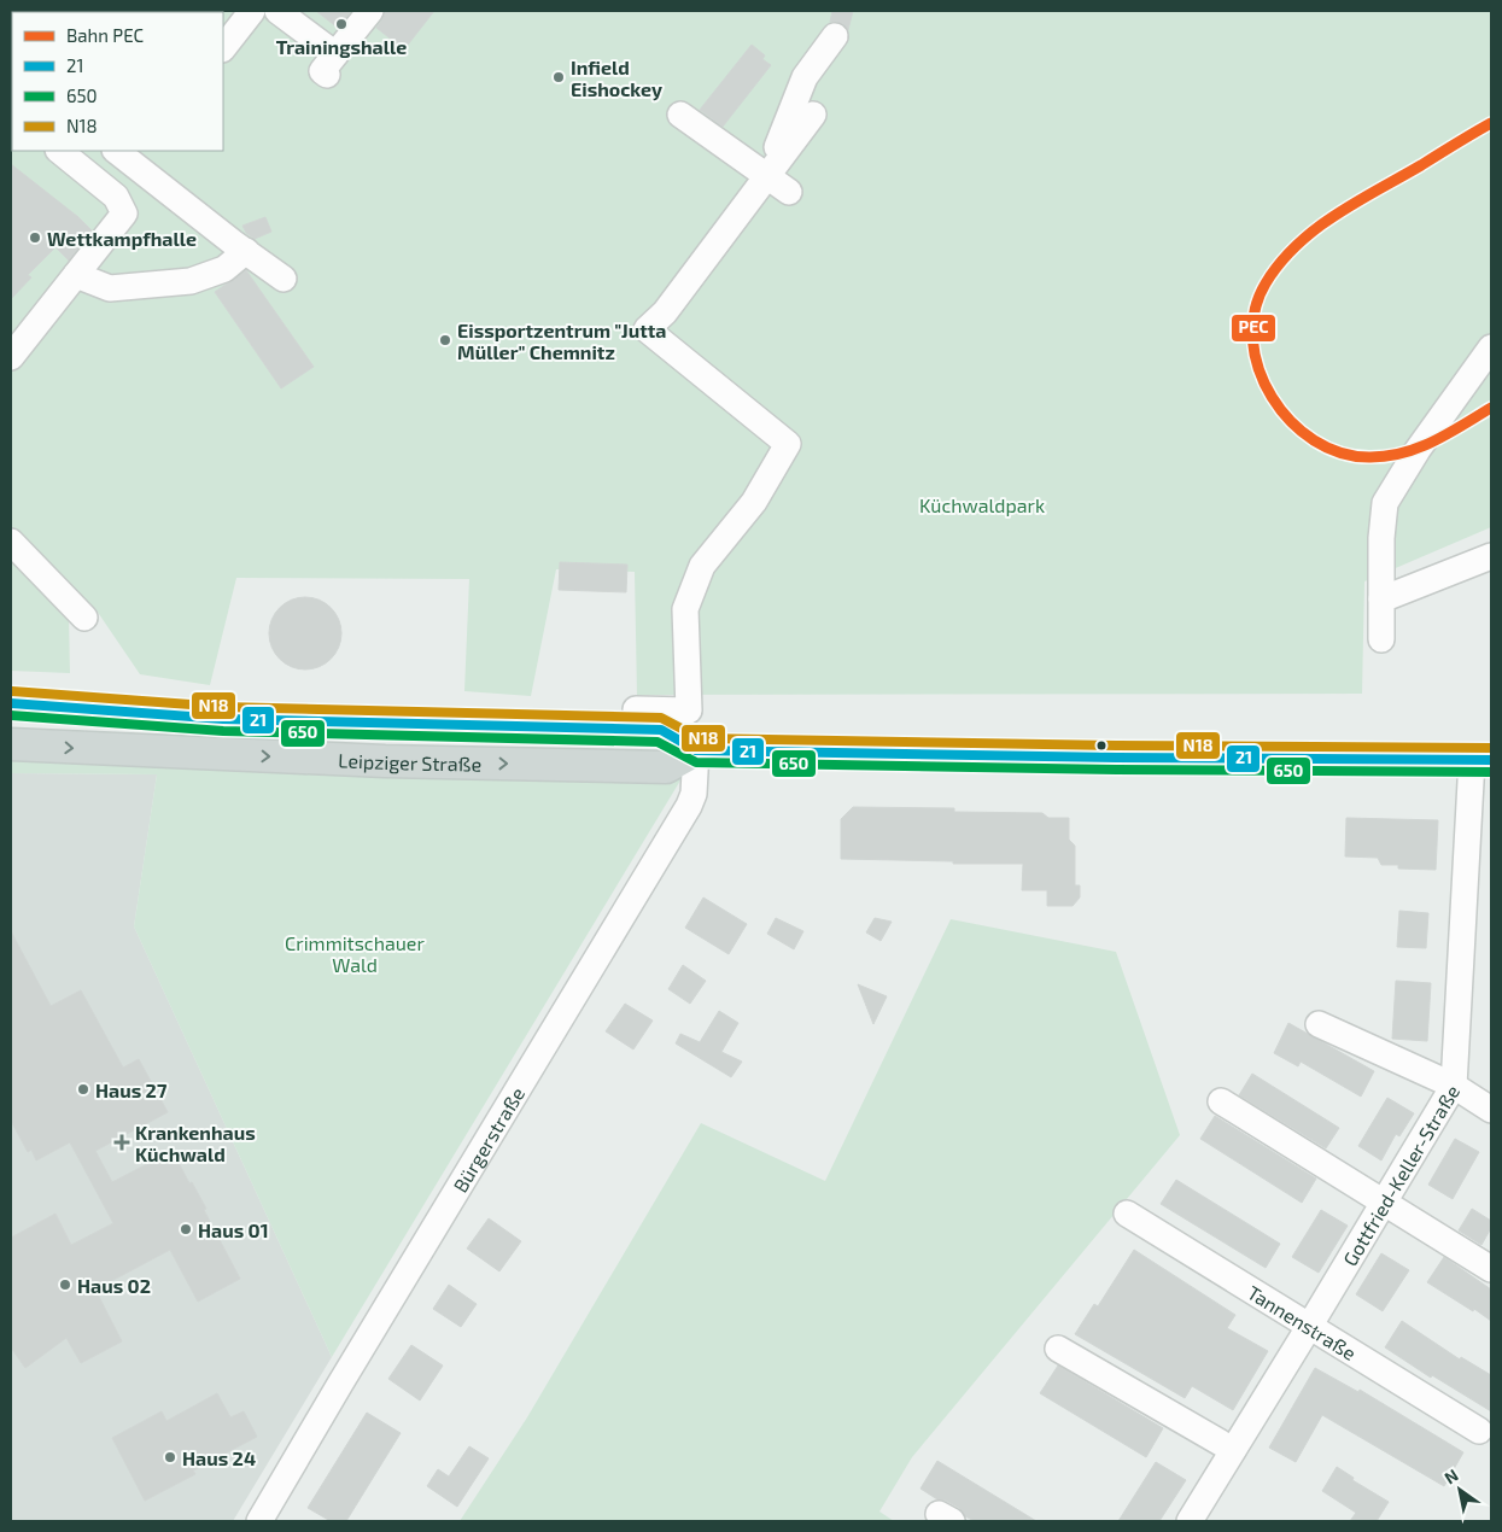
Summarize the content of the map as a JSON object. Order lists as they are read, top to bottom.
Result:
{
  "streets": {
    "main road": ["Leipziger Straße"],
    "street": ["Bürgerstraße", "Gottfried-Keller-Straße", "Tannenstraße"]
  },
  "crossings": [
    ["Leipziger Straße", "Bürgerstraße"],
    ["Leipziger Straße", "Gottfried-Keller-Straße"],
    ["Gottfried-Keller-Straße", "Tannenstraße"]
  ],
  "parks": ["Küchwaldpark", "Crimmitschauer Wald"],
  "places": {
    "other": [
      "Trainingshalle",
      "Infield Eishockey",
      "Wettkampfhalle",
      "Eissportzentrum \"Jutta Müller\" Chemnitz",
      "Haus 27",
      "Haus 01",
      "Haus 02",
      "Haus 24"
    ],
    "health": ["Krankenhaus Küchwald"]
  },
  "lines": [
    "rail line PEC",
    "transit line N18",
    "transit line 21",
    "transit line 650"
  ],
  "legend": [
    "Bahn PEC",
    "21",
    "650",
    "N18"
  ],
  "north": "top left"
}
